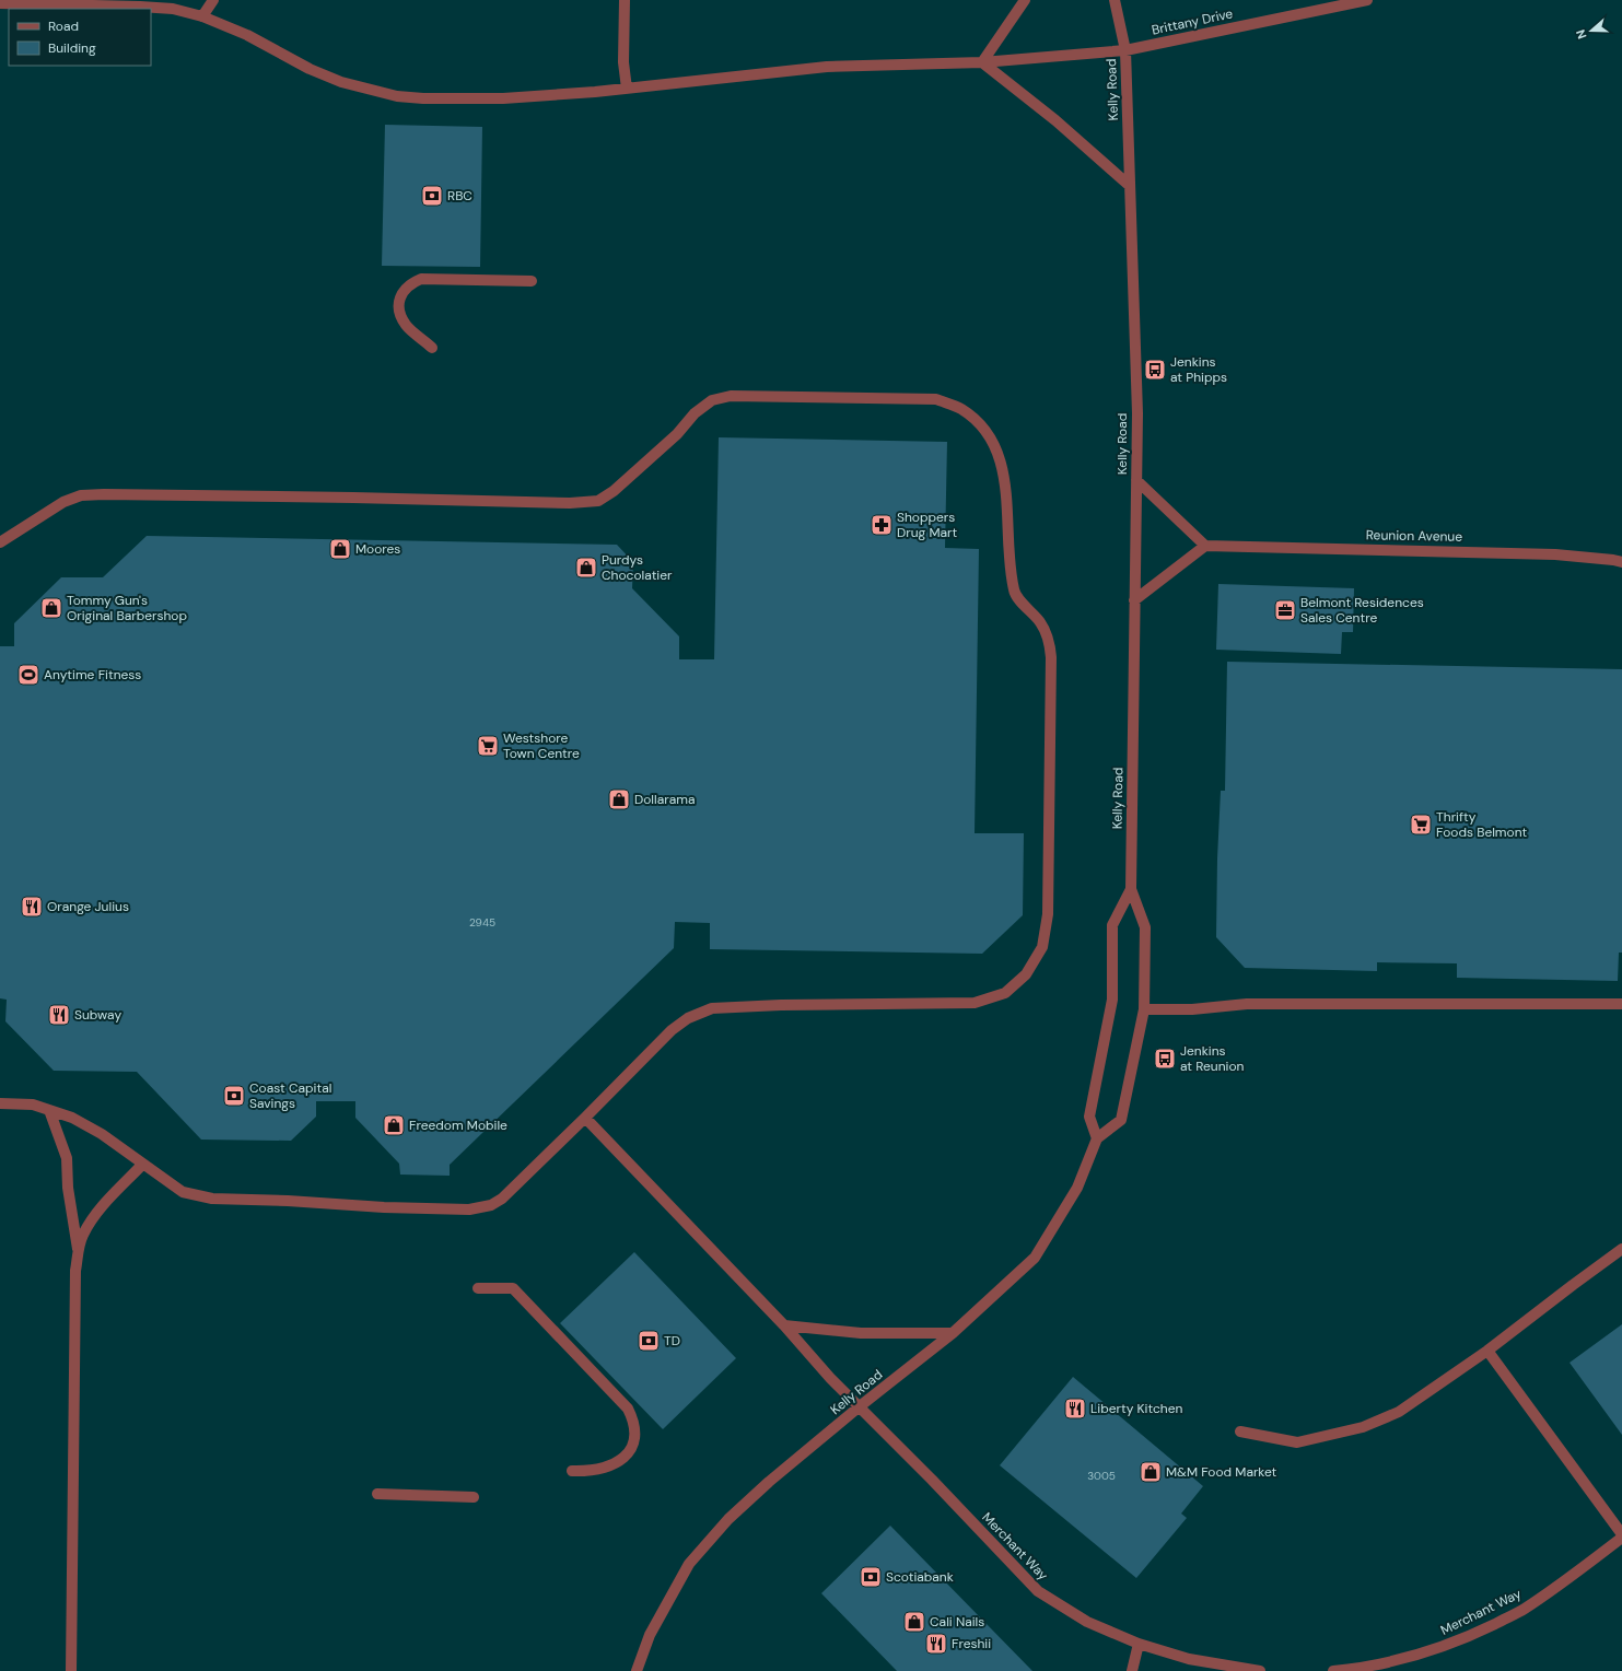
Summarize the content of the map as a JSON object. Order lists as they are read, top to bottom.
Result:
{
  "streets": {
    "street": [
      "Brittany Drive",
      "Kelly Road",
      "Reunion Avenue",
      "Merchant Way"
    ]
  },
  "crossings": [
    ["Brittany Drive", "Kelly Road"],
    ["Kelly Road", "Merchant Way"]
  ],
  "places": {
    "bank": [
      "RBC",
      "Coast Capital Savings",
      "TD",
      "Scotiabank"
    ],
    "bus stop": ["Jenkins at Phipps", "Jenkins at Reunion"],
    "pharmacy": ["Shoppers Drug Mart"],
    "shop": [
      "Moores",
      "Purdys Chocolatier",
      "Tommy Gun's Original Barbershop",
      "Dollarama",
      "Freedom Mobile",
      "M&M Food Market",
      "Cali Nails"
    ],
    "office": ["Belmont Residences Sales Centre"],
    "sports": ["Anytime Fitness"],
    "supermarket": ["Westshore Town Centre", "Thrifty Foods Belmont"],
    "restaurant": [
      "Orange Julius",
      "Subway",
      "Liberty Kitchen",
      "Freshii"
    ]
  },
  "house_numbers": ["2945", "3005"],
  "legend": ["Road", "Building"],
  "north": "left"
}
